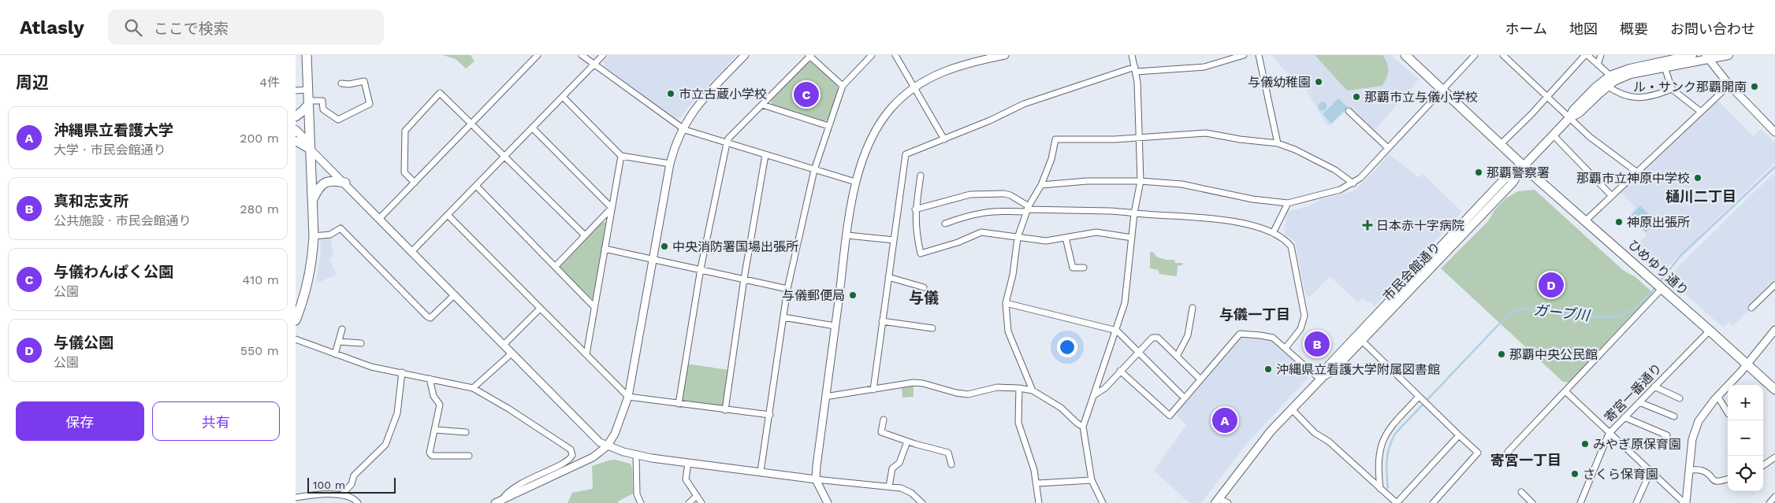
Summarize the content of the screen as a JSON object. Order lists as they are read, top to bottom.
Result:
{
  "streets": {
    "highway": ["ひめゆり通り"],
    "main road": ["市民会館通り"],
    "street": ["寄宮一番通り"]
  },
  "crossings": [
    ["ひめゆり通り", "市民会館通り"],
    ["ひめゆり通り", "寄宮一番通り"]
  ],
  "districts": [
    "樋川二丁目",
    "与儀",
    "与儀一丁目",
    "寄宮一丁目"
  ],
  "water": ["ガーブ川"],
  "places": {
    "other": [
      "与儀幼稚園",
      "ル・サンク那覇開南",
      "市立古蔵小学校",
      "那覇市立与儀小学校",
      "那覇警察署",
      "那覇市立神原中学校",
      "神原出張所",
      "中央消防署国場出張所",
      "与儀郵便局",
      "那覇中央公民館",
      "沖縄県立看護大学附属図書館",
      "みやぎ原保育園",
      "さくら保育園"
    ],
    "health": ["日本赤十字病院"]
  },
  "scale_bar": "100 m",
  "page": {
    "header": "Atlasly",
    "search": "ここで検索",
    "nav": [
      "ホーム",
      "地図",
      "概要",
      "お問い合わせ"
    ],
    "heading": ["周辺", "4件"],
    "pins": [
      "C",
      "D",
      "B",
      "A"
    ],
    "list": [
      {
        "mark": "A",
        "name": "沖縄県立看護大学",
        "note": "大学 · 市民会館通り",
        "value": "200 m"
      },
      {
        "mark": "B",
        "name": "真和志支所",
        "note": "公共施設 · 市民会館通り",
        "value": "280 m"
      },
      {
        "mark": "C",
        "name": "与儀わんぱく公園",
        "note": "公園",
        "value": "410 m"
      },
      {
        "mark": "D",
        "name": "与儀公園",
        "note": "公園",
        "value": "550 m"
      }
    ],
    "map_buttons": ["+", "−"],
    "buttons": ["保存", "共有"],
    "scale": "100 m"
  }
}
